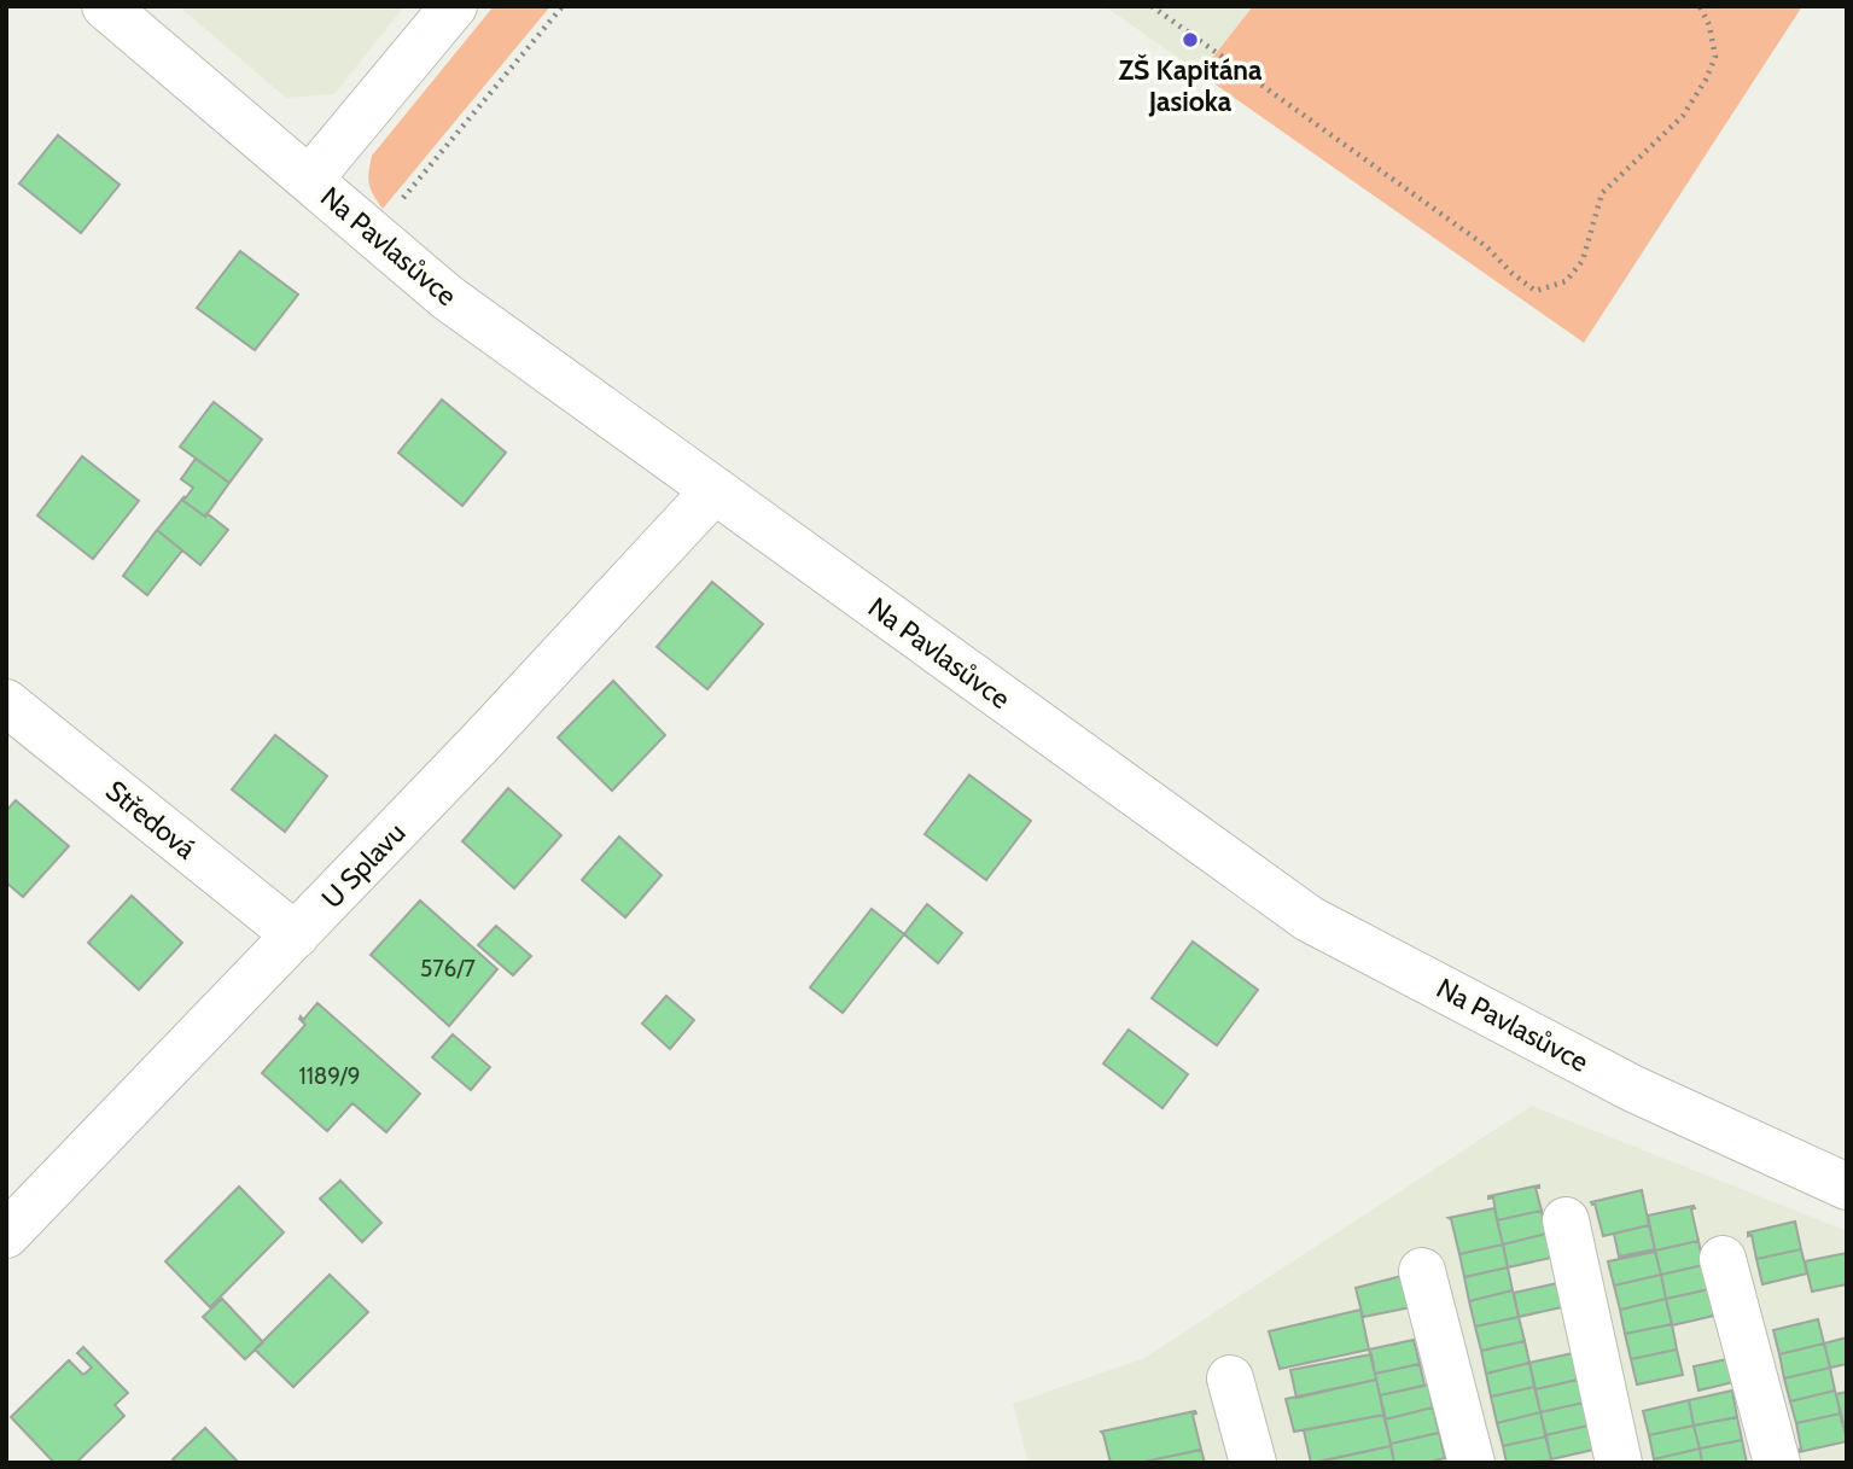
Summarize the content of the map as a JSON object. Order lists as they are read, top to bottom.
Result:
{
  "streets": {
    "street": ["Na Pavlasůvce", "Středová", "U Splavu"]
  },
  "crossings": [
    ["Na Pavlasůvce", "U Splavu"],
    ["Středová", "U Splavu"]
  ],
  "places": ["ZŠ Kapitána Jasioka"],
  "house_numbers": ["576/7", "1189/9"]
}
